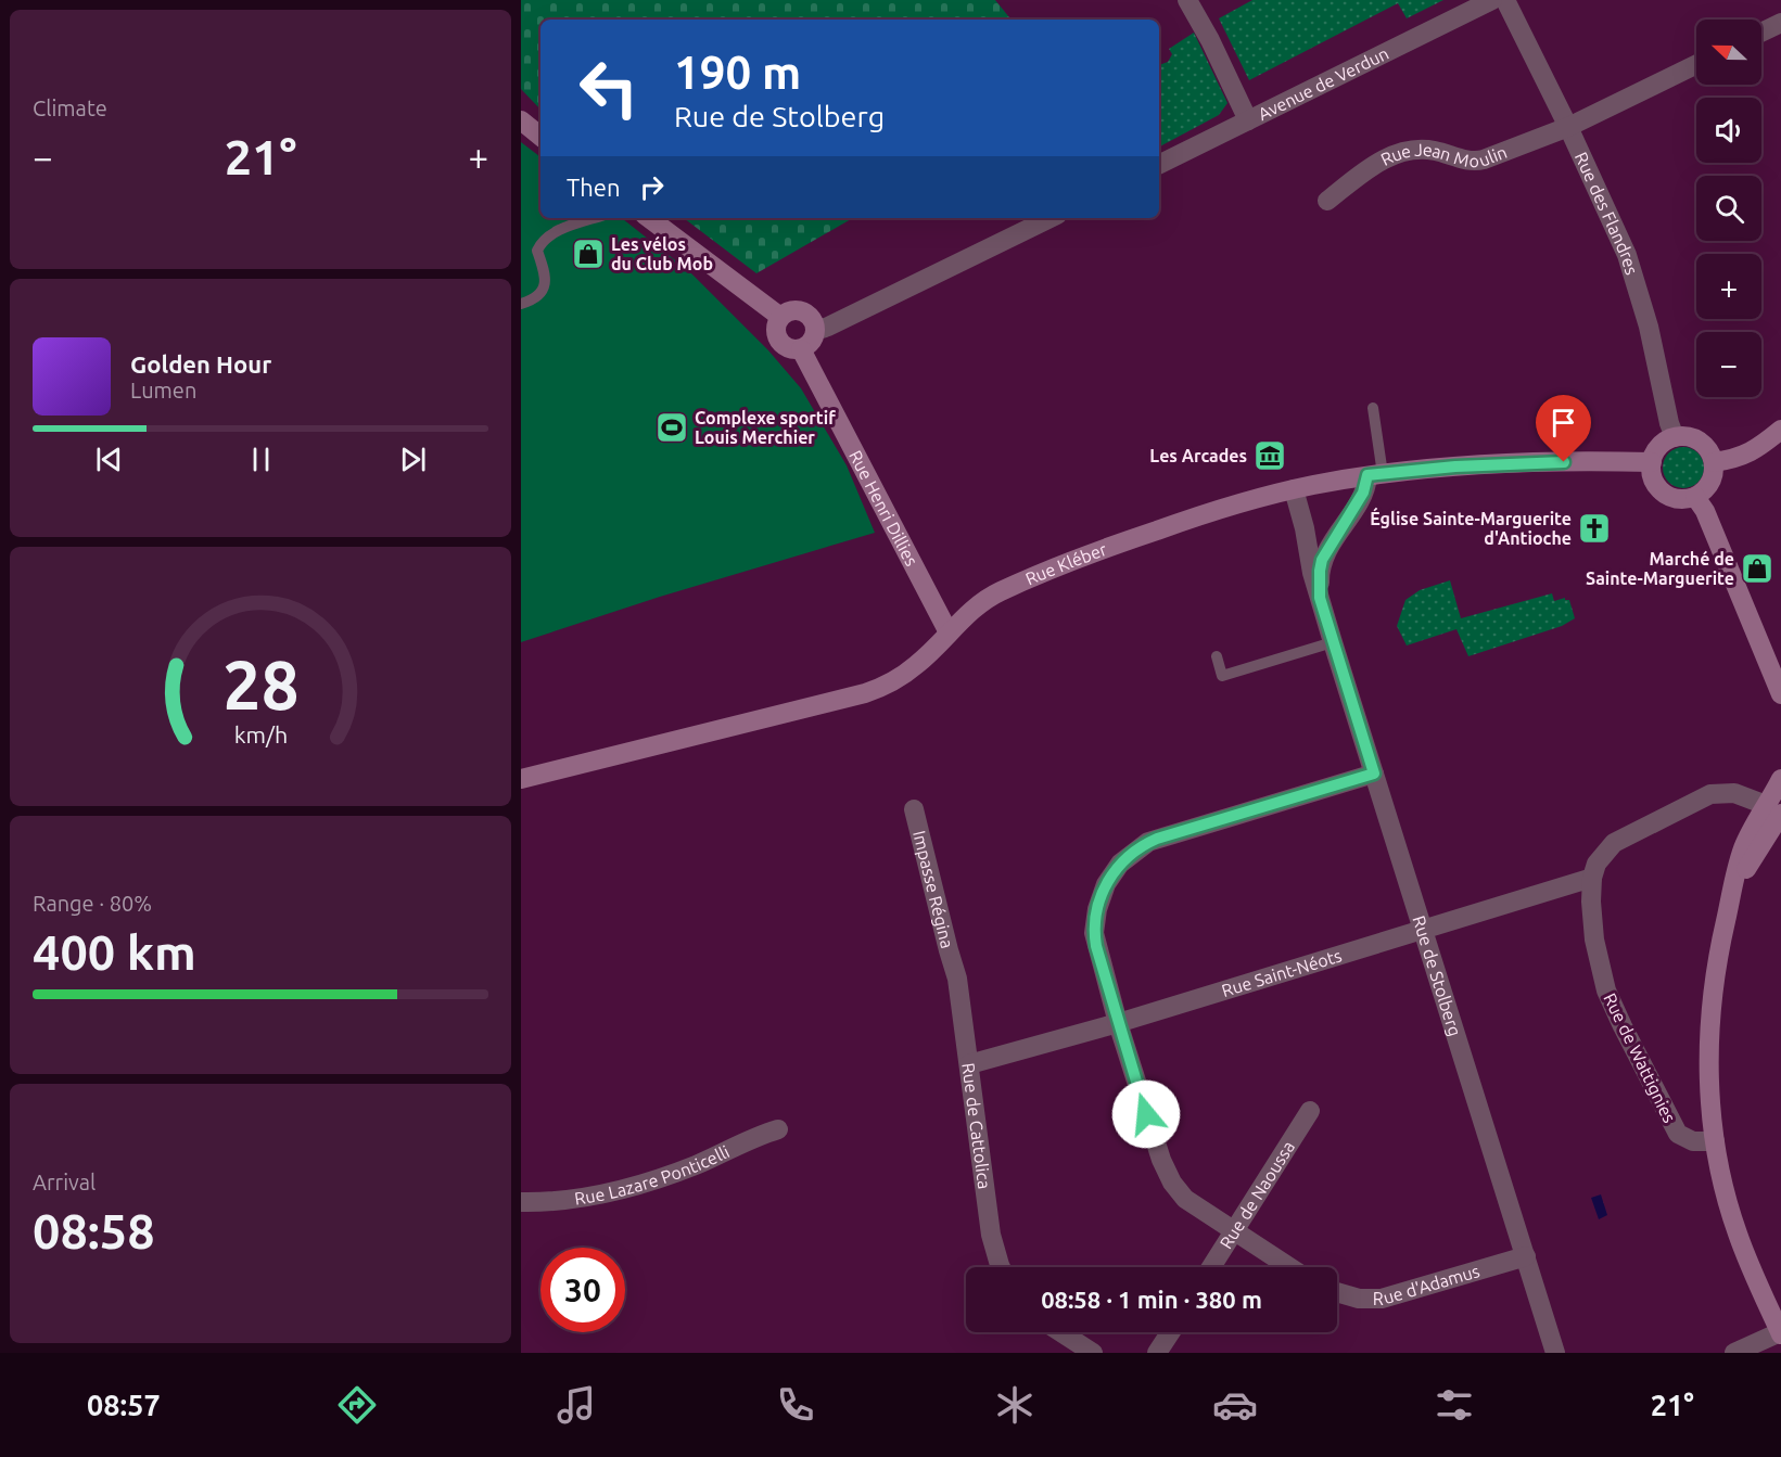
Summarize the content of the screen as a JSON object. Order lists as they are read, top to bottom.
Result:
{
  "streets": {
    "street": [
      "Avenue de Verdun",
      "Rue Jean Moulin",
      "Rue des Flandres",
      "Rue Henri Dillies",
      "Rue Kléber",
      "Impasse Régina",
      "Rue Saint-Néots",
      "Rue de Stolberg",
      "Rue de Wattignies",
      "Rue de Cattolica",
      "Rue Lazare Ponticelli",
      "Rue de Naoussa",
      "Rue d'Adamus"
    ]
  },
  "crossings": [
    ["Rue Jean Moulin", "Rue des Flandres"],
    ["Rue des Flandres", "Rue Kléber"],
    ["Rue Henri Dillies", "Rue Kléber"],
    ["Rue Kléber", "Rue de Stolberg"],
    ["Impasse Régina", "Rue de Cattolica"],
    ["Rue Saint-Néots", "Rue de Stolberg"],
    ["Rue Saint-Néots", "Rue de Wattignies"],
    ["Rue Saint-Néots", "Rue de Cattolica"],
    ["Rue de Stolberg", "Rue d'Adamus"]
  ],
  "places": {
    "shop": ["Les vélos du Club Mob", "Marché de Sainte-Marguerite"],
    "sports": ["Complexe sportif Louis Merchier"],
    "museum": ["Les Arcades"],
    "church": ["Église Sainte-Marguerite d'Antioche"]
  },
  "north": "left",
  "page": {
    "tile": [
      "Climate",
      ["Range · 80%", "400 km"],
      ["Arrival", "08:58"]
    ],
    "map_buttons": ["+", "−"],
    "turn": ["190 m", "Rue de Stolberg"],
    "heat": ["−", "21°", "+"],
    "then": "Then",
    "song": ["Golden Hour", "Lumen"],
    "limit": "30",
    "trip": "08:58 · 1 min · 380 m",
    "tabs": ["08:57", "21°"],
    "gauge": ["28", "km/h"]
  }
}
